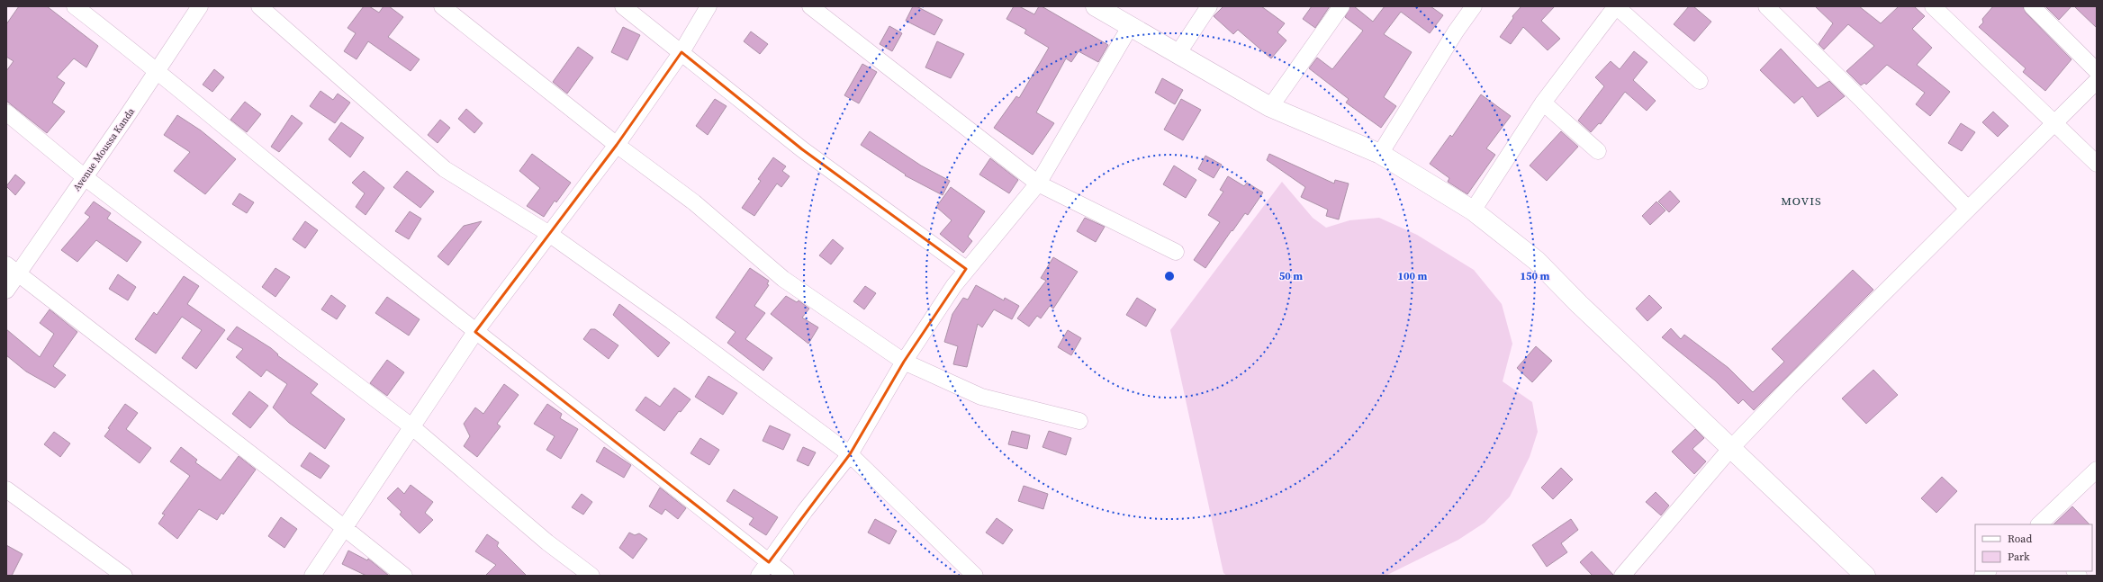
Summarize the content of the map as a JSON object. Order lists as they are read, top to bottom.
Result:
{
  "streets": {
    "street": ["Avenue Moussa Kanda"]
  },
  "districts": ["MOVIS"],
  "legend": ["Road", "Park"],
  "rings": ["50 m", "100 m", "150 m"]
}
